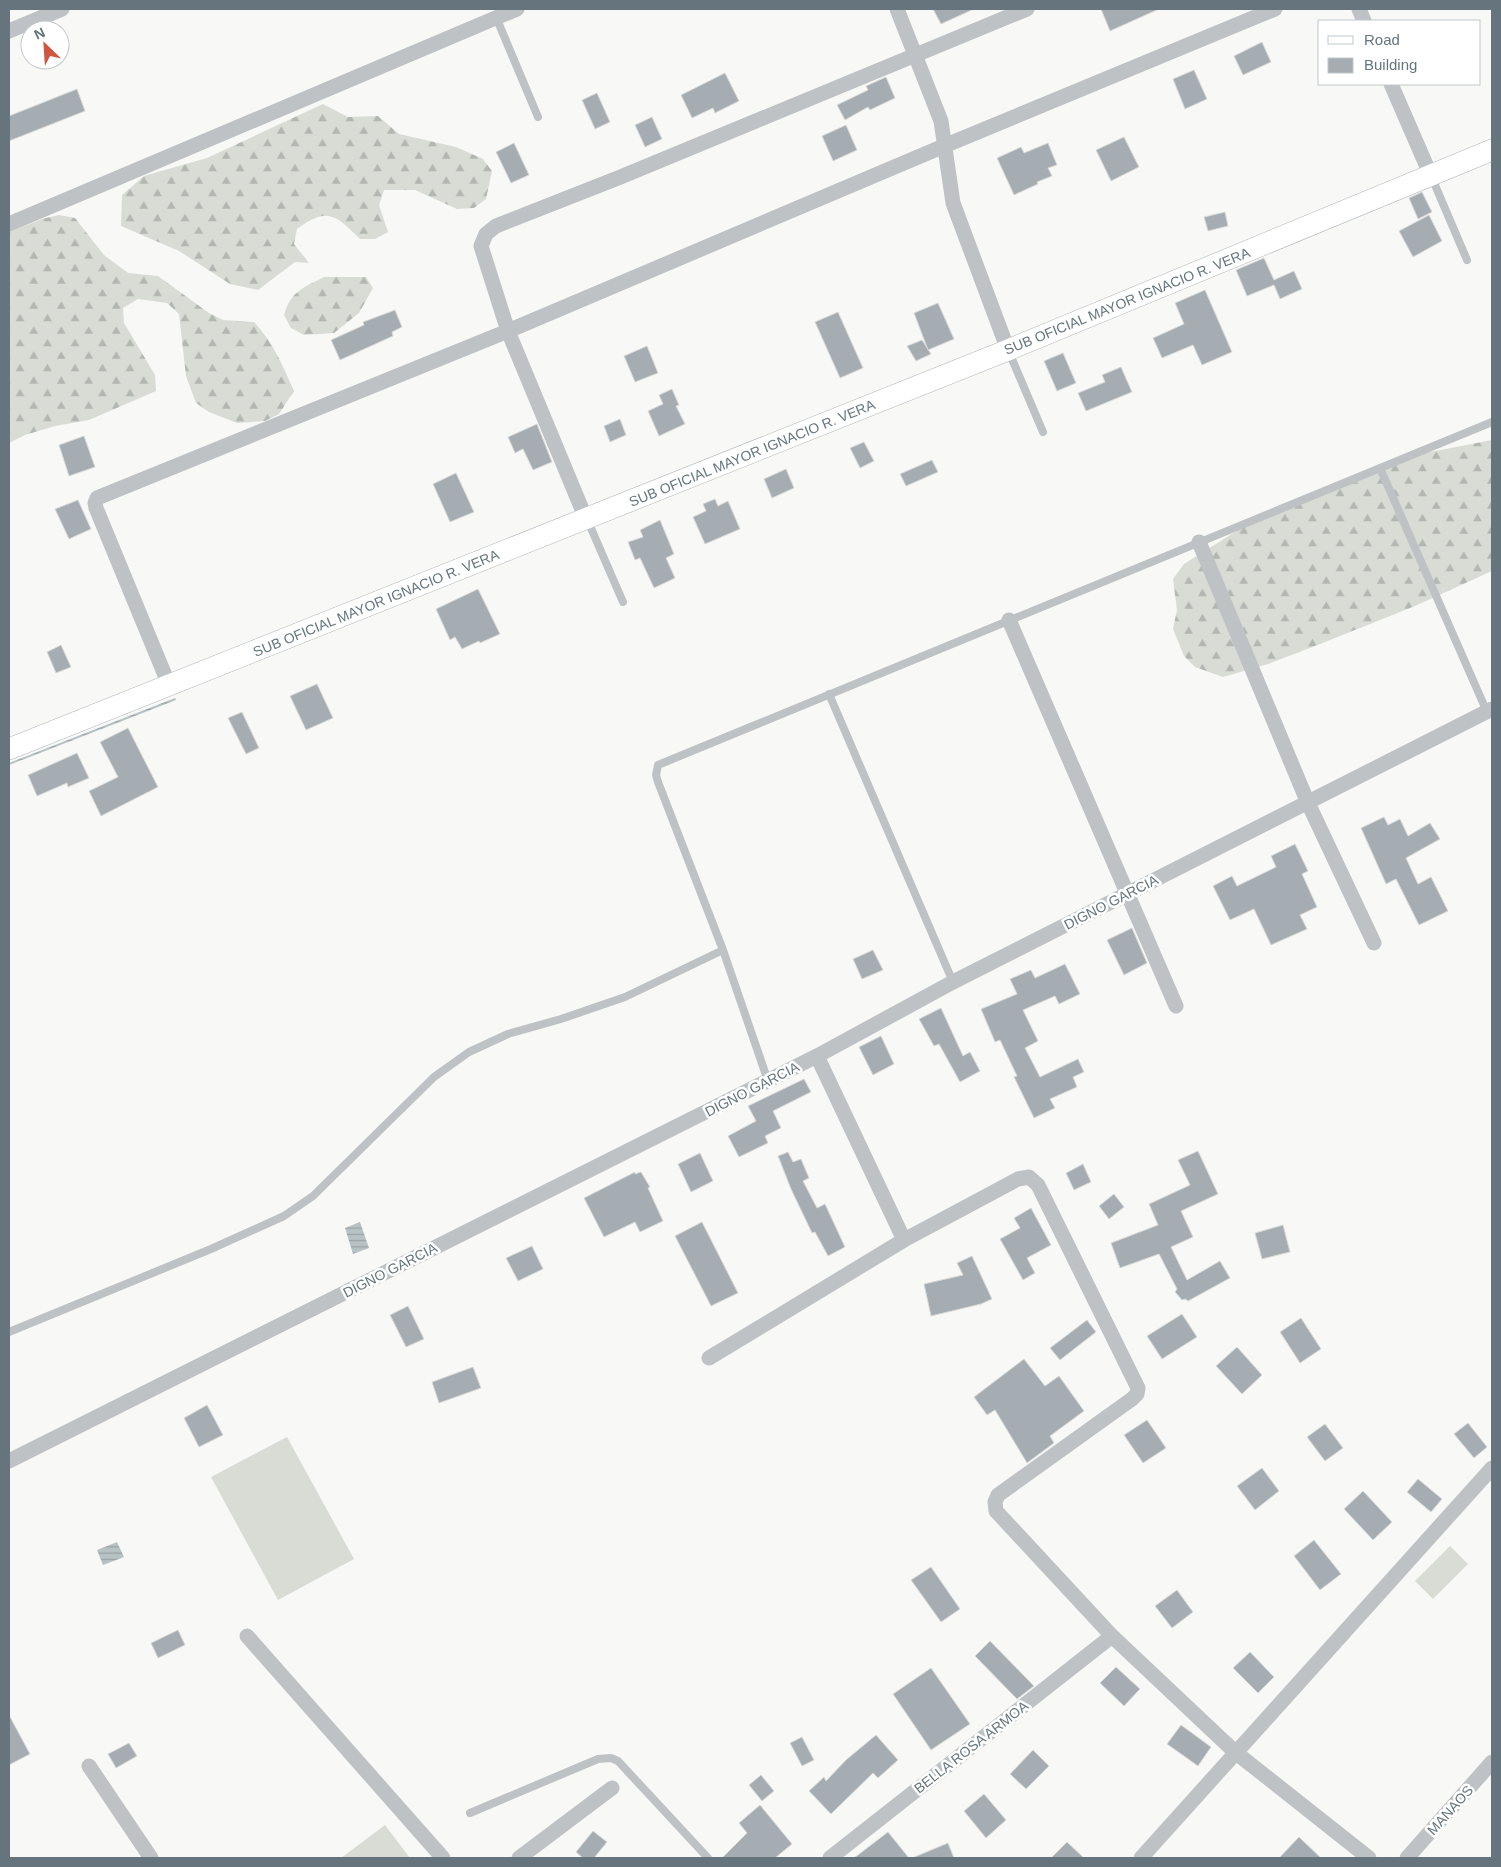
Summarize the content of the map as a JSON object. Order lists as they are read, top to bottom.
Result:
{
  "streets": {
    "street": [
      "SUB OFICIAL MAYOR IGNACIO R. VERA",
      "DIGNO GARCIA",
      "BELLA ROSA ARMOA",
      "MANAOS"
    ]
  },
  "legend": ["Road", "Building"],
  "north": "top left"
}
